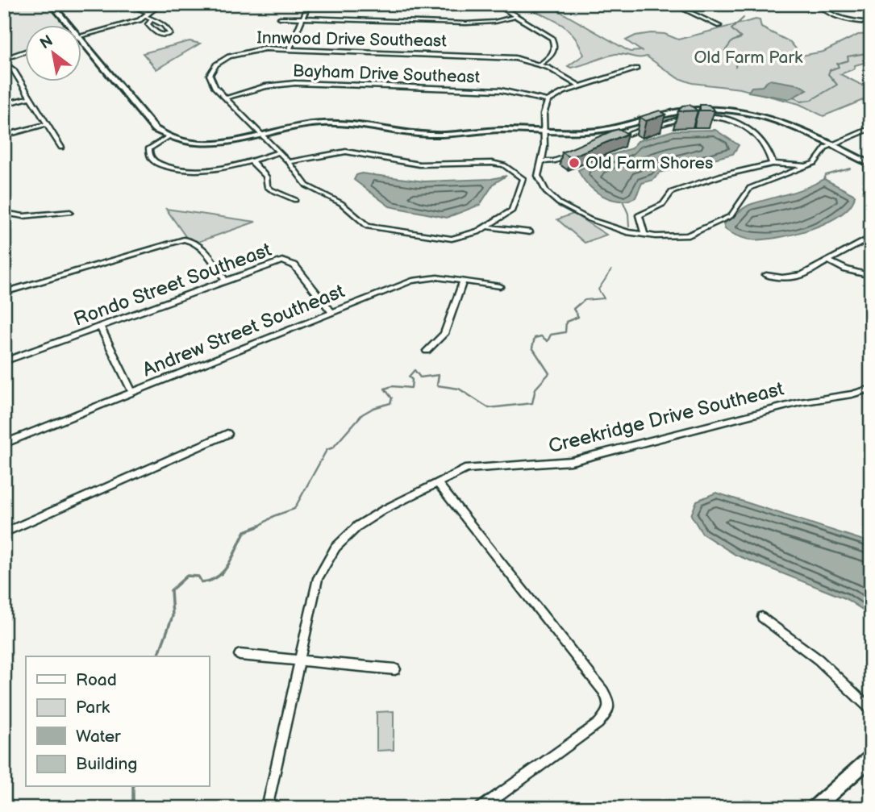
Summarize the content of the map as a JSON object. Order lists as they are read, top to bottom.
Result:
{
  "streets": {
    "street": [
      "Innwood Drive Southeast",
      "Bayham Drive Southeast",
      "Rondo Street Southeast",
      "Andrew Street Southeast",
      "Creekridge Drive Southeast"
    ]
  },
  "crossings": [
    ["Innwood Drive Southeast", "Bayham Drive Southeast"],
    ["Rondo Street Southeast", "Andrew Street Southeast"]
  ],
  "parks": ["Old Farm Park"],
  "places": ["Old Farm Shores"],
  "legend": [
    "Road",
    "Park",
    "Water",
    "Building"
  ],
  "north": "top left"
}
